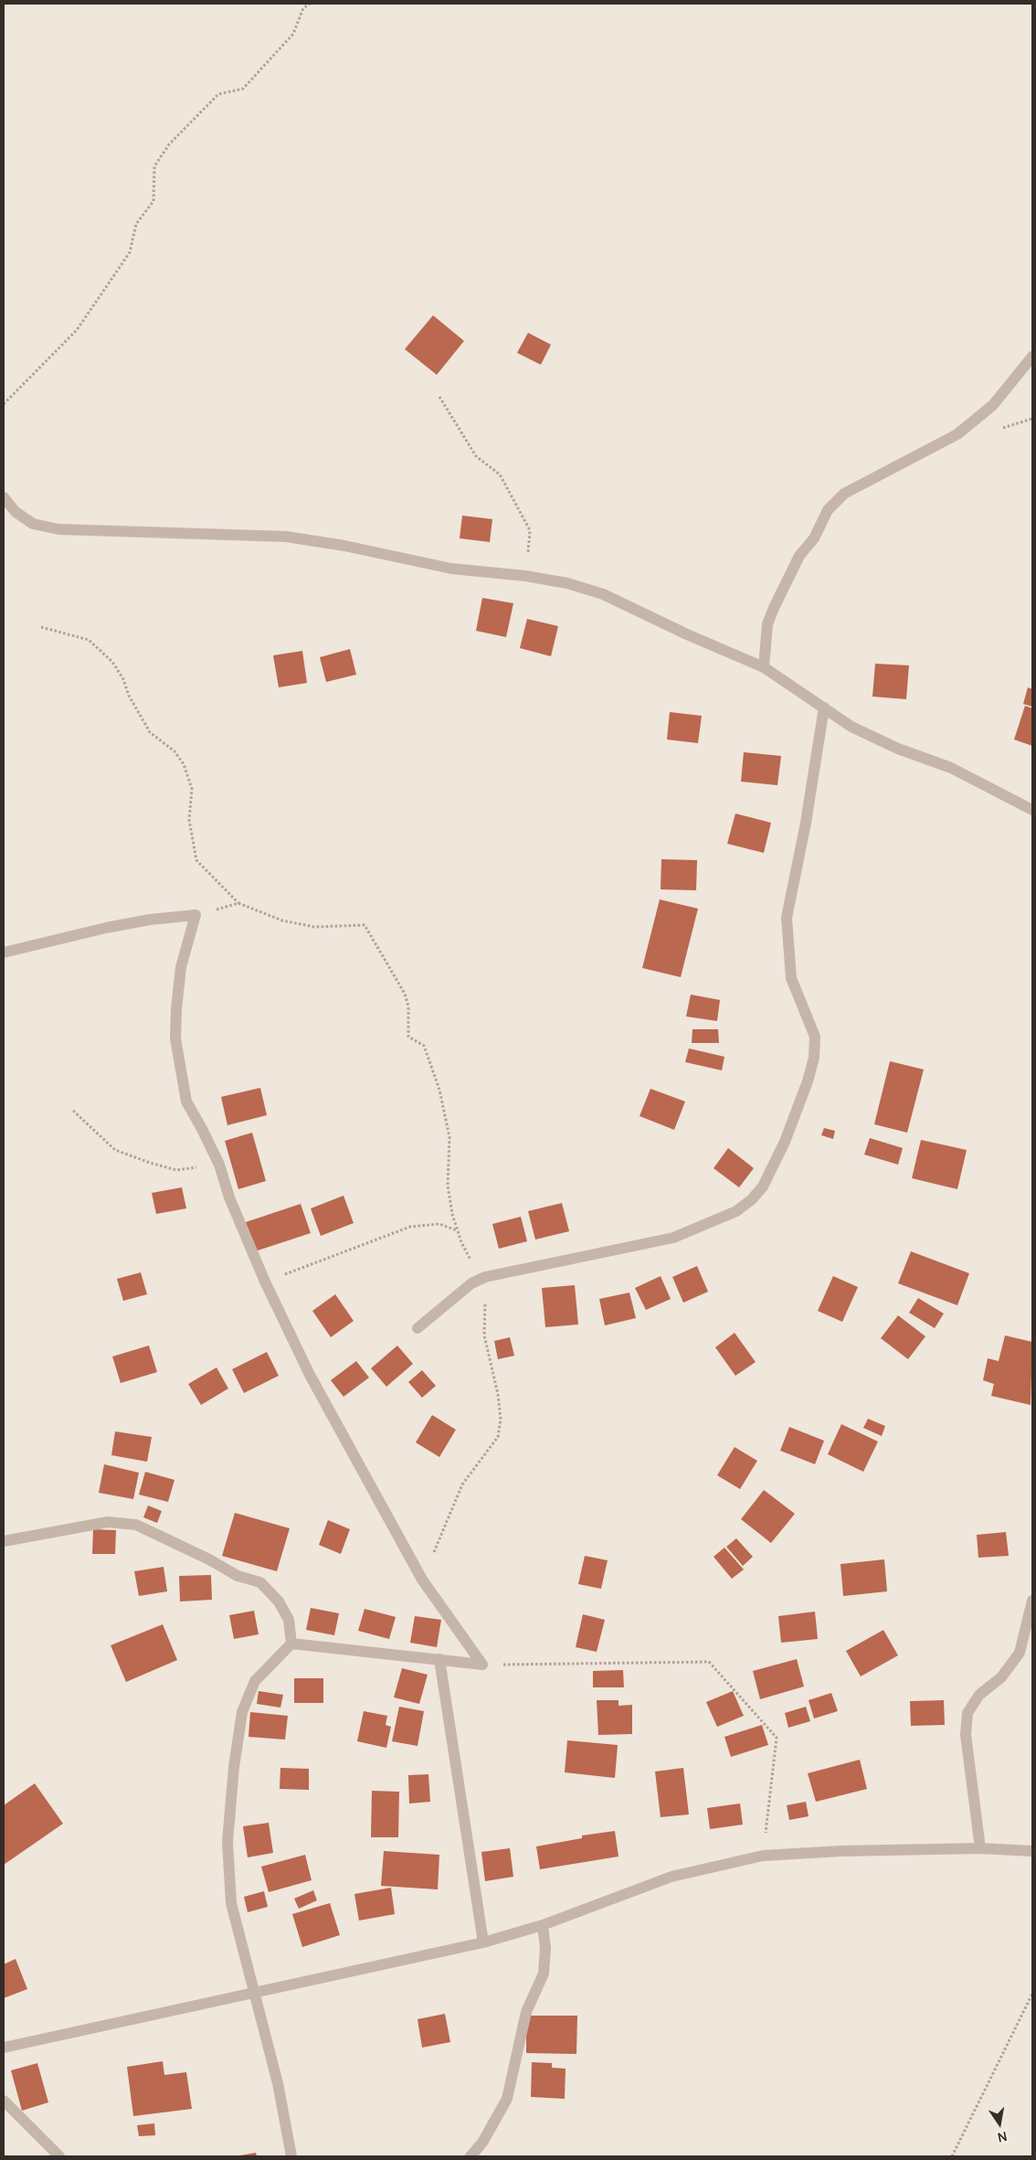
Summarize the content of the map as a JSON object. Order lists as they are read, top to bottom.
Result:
{
  "north": "bottom"
}
